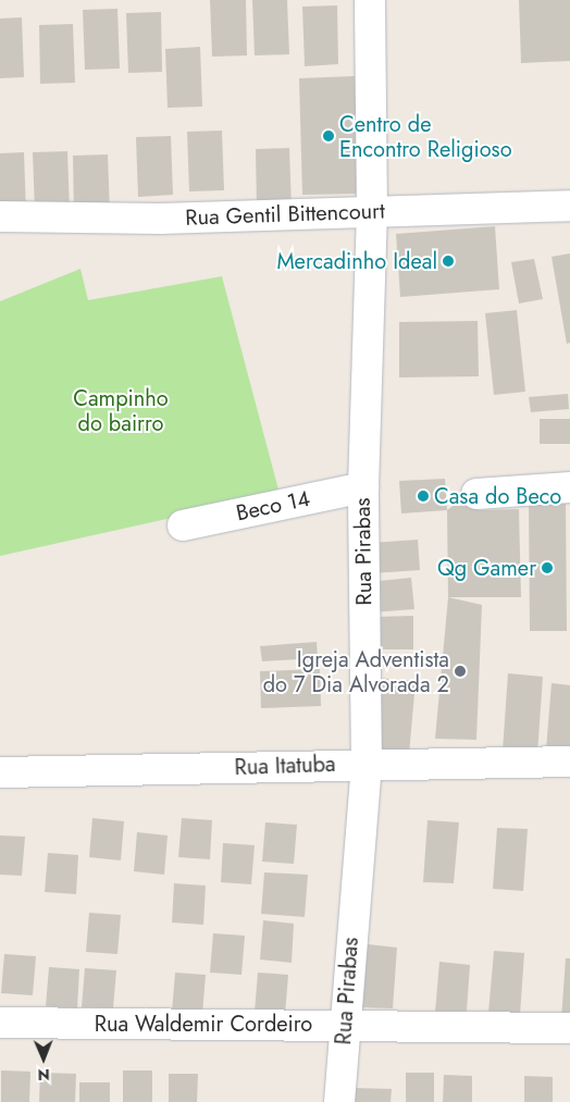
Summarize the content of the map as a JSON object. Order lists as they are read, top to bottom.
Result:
{
  "streets": {
    "street": [
      "Rua Gentil Bittencourt",
      "Beco 14",
      "Rua Pirabas",
      "Rua Itatuba",
      "Rua Waldemir Cordeiro"
    ]
  },
  "crossings": [
    ["Rua Gentil Bittencourt", "Rua Pirabas"],
    ["Beco 14", "Rua Pirabas"],
    ["Rua Pirabas", "Rua Itatuba"],
    ["Rua Pirabas", "Rua Waldemir Cordeiro"]
  ],
  "parks": ["Campinho do bairro"],
  "places": [
    "Centro de Encontro Religioso",
    "Mercadinho Ideal",
    "Casa do Beco",
    "Qg Gamer",
    "Igreja Adventista do 7 Dia Alvorada 2"
  ],
  "north": "bottom"
}
